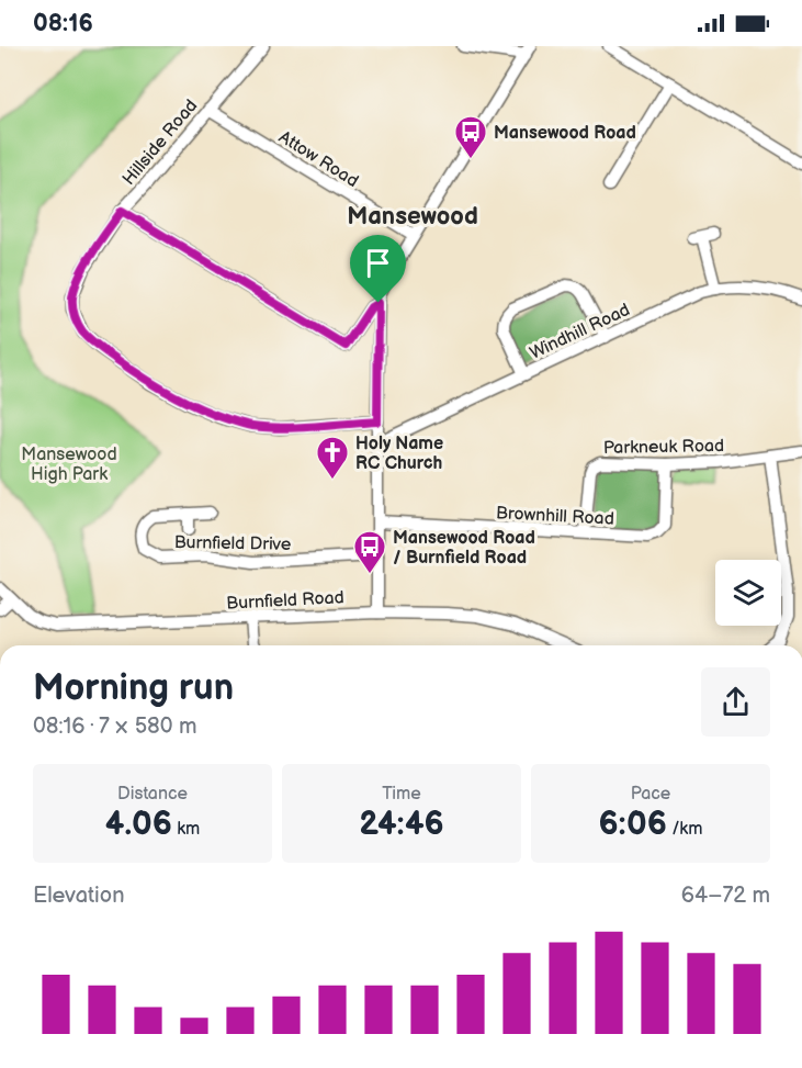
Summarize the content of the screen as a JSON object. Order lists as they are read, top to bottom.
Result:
{
  "streets": {
    "street": [
      "Hillside Road",
      "Attow Road",
      "Windhill Road",
      "Parkneuk Road",
      "Brownhill Road",
      "Burnfield Drive",
      "Burnfield Road"
    ]
  },
  "crossings": [
    ["Hillside Road", "Attow Road"],
    ["Parkneuk Road", "Brownhill Road"]
  ],
  "districts": ["Mansewood"],
  "parks": ["Mansewood High Park"],
  "places": {
    "bus stop": ["Mansewood Road", "Mansewood Road / Burnfield Road"],
    "church": ["Holy Name RC Church"]
  },
  "page": {
    "status": "08:16",
    "heading": ["Morning run", "08:16 · 7 × 580 m"],
    "stats": [
      ["Distance", "4.06 km"],
      ["Time", "24:46"],
      ["Pace", "6:06 /km"]
    ],
    "chart": ["Elevation", "64–72 m"]
  }
}
